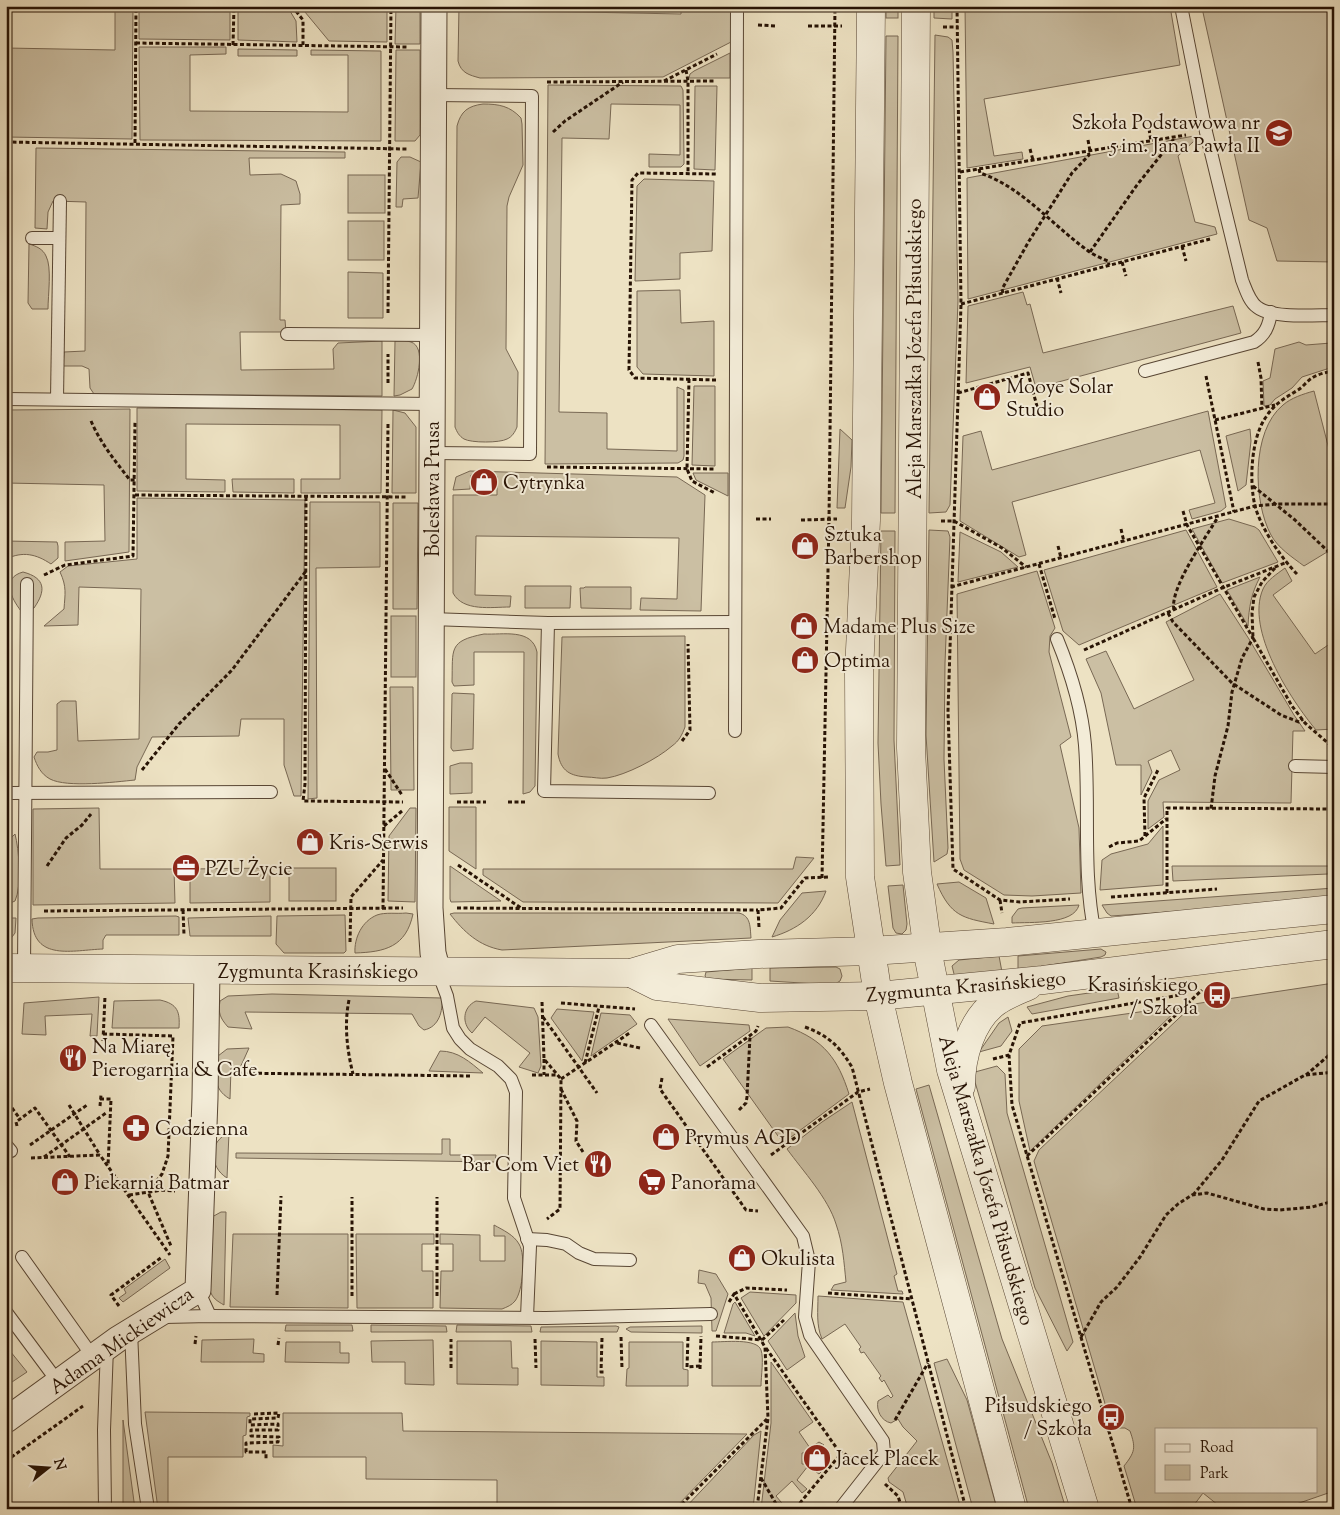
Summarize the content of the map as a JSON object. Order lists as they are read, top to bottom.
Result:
{
  "streets": {
    "street": [
      "Aleja Marszałka Józefa Piłsudskiego",
      "Bolesława Prusa",
      "Zygmunta Krasińskiego",
      "Adama Mickiewicza"
    ]
  },
  "crossings": [
    ["Aleja Marszałka Józefa Piłsudskiego", "Zygmunta Krasińskiego"],
    ["Bolesława Prusa", "Zygmunta Krasińskiego"],
    ["Zygmunta Krasińskiego", "Adama Mickiewicza"]
  ],
  "places": {
    "school or university": ["Szkoła Podstawowa nr 5 im. Jana Pawła II"],
    "shop": [
      "Mooye Solar Studio",
      "Cytrynka",
      "Sztuka Barbershop",
      "Madame Plus Size",
      "Optima",
      "Kris-Serwis",
      "Prymus AGD",
      "Piekarnia Batmar",
      "Okulista",
      "Jacek Placek"
    ],
    "office": ["PZU Życie"],
    "bus stop": ["Krasińskiego / Szkoła", "Piłsudskiego / Szkoła"],
    "restaurant": ["Na Miarę Pierogarnia & Cafe", "Bar Com Viet"],
    "pharmacy": ["Codzienna"],
    "supermarket": ["Panorama"]
  },
  "legend": ["Road", "Park"],
  "north": "right"
}
